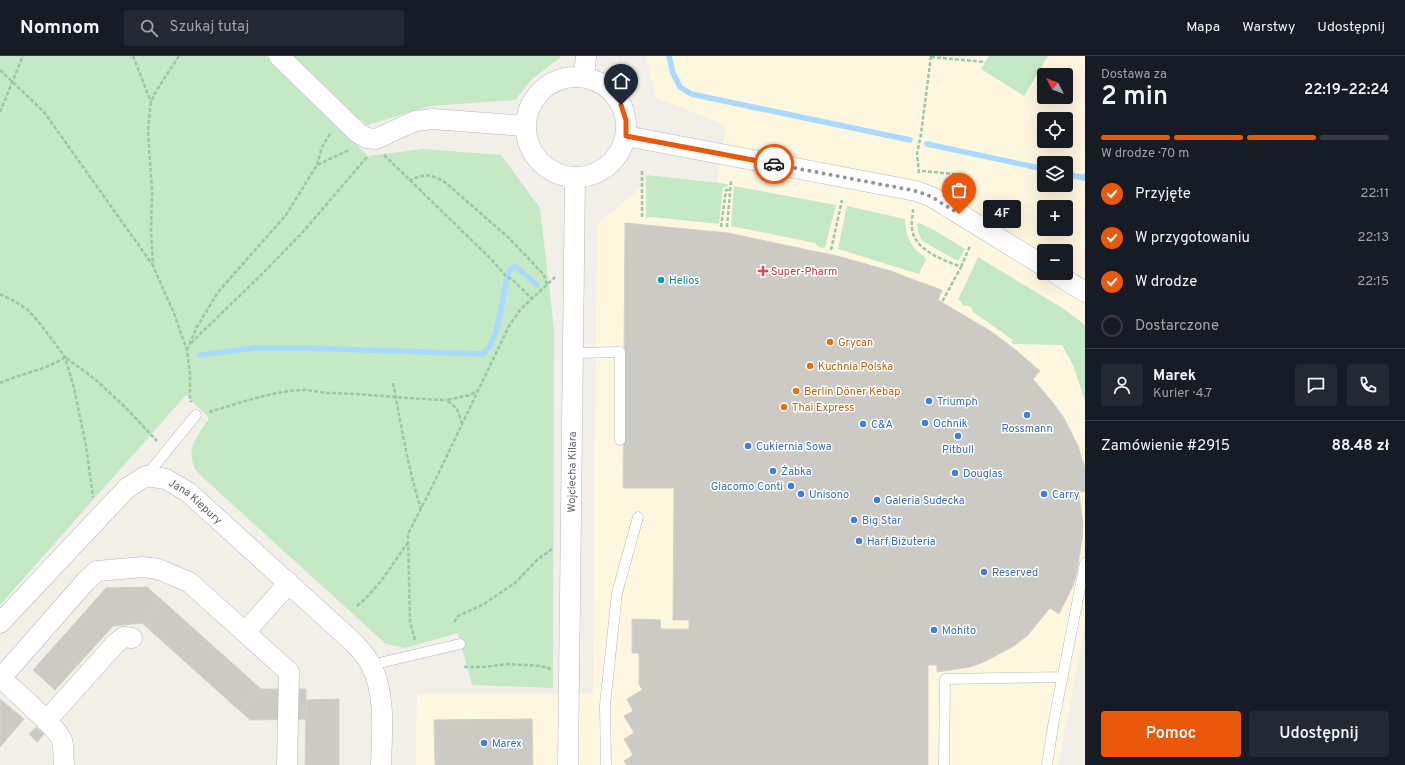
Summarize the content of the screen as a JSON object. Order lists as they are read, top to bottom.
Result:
{
  "streets": {
    "street": ["Wojciecha Kilara", "Jana Kiepury"]
  },
  "places": {
    "other": [
      "4F",
      "Helios",
      "Grycan",
      "Kuchnia Polska",
      "Berlin Döner Kebap",
      "Triumph",
      "Thai Express",
      "Rossmann",
      "Ochnik",
      "C&A",
      "Pitbull",
      "Cukiernia Sowa",
      "Żabka",
      "Douglas",
      "Giacomo Conti",
      "Unisono",
      "Carry",
      "Galeria Sudecka",
      "Big Star",
      "Harf Biżuteria",
      "Reserved",
      "Mohito",
      "Marex"
    ],
    "health": ["Super-Pharm"]
  },
  "north": "top left",
  "page": {
    "header": "Nomnom",
    "search": "Szukaj tutaj",
    "nav": ["Mapa", "Warstwy", "Udostępnij"],
    "heading": ["2 min", "Dostawa za", "22:19–22:24"],
    "panel": [
      "Marek",
      "Kurier · 4.7",
      "Zamówienie #2915",
      "88.48 zł"
    ],
    "map_buttons": ["+", "−"],
    "bar": "W drodze · 70 m",
    "list": [
      ["Przyjęte", "22:11"],
      ["W przygotowaniu", "22:13"],
      ["W drodze", "22:15"],
      "Dostarczone"
    ],
    "bubble": "4F",
    "buttons": ["Pomoc", "Udostępnij"]
  }
}
